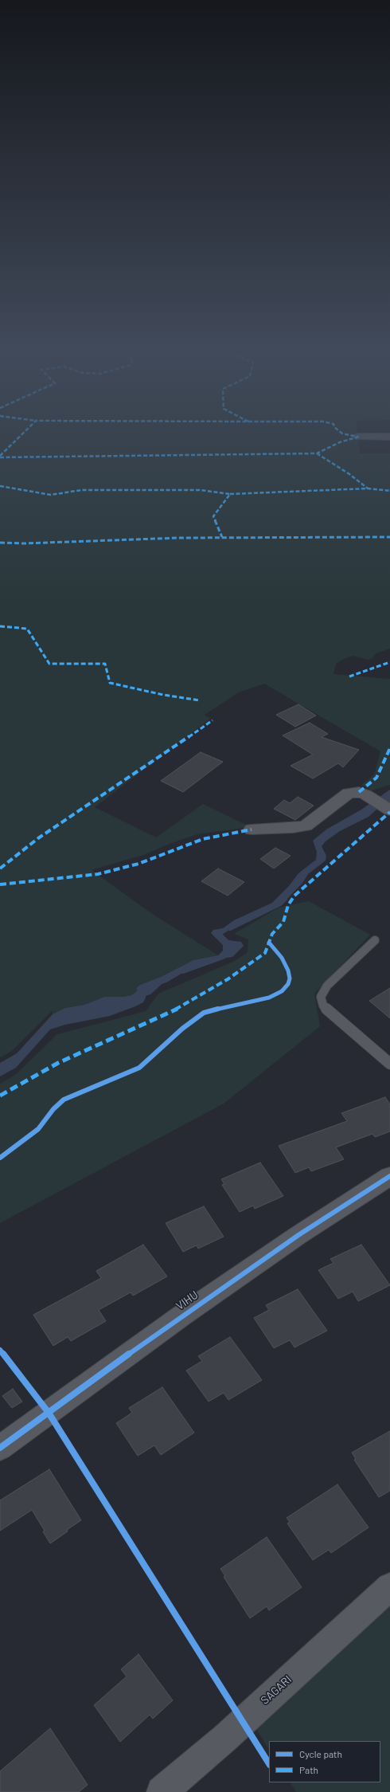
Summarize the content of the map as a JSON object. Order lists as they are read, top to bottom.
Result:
{
  "streets": {
    "street": ["VIHU", "SAGARI"]
  },
  "legend": ["Cycle path", "Path"]
}
